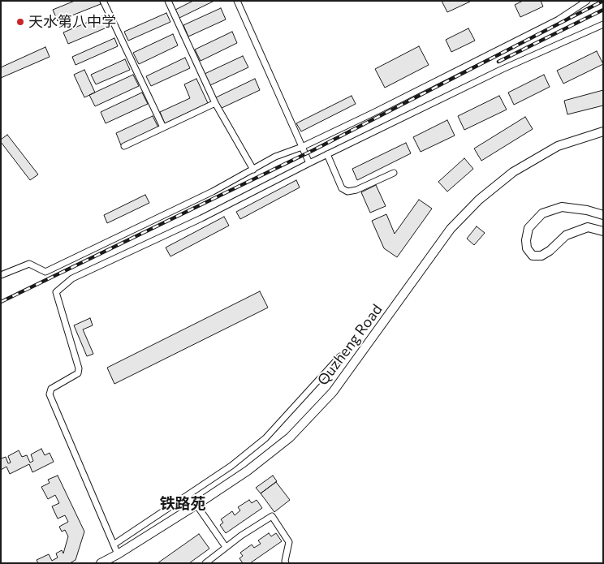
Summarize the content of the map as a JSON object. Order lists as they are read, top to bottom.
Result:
{
  "streets": {
    "main road": ["Quzheng Road"]
  },
  "districts": ["铁路苑"],
  "places": ["天水第八中学"]
}
